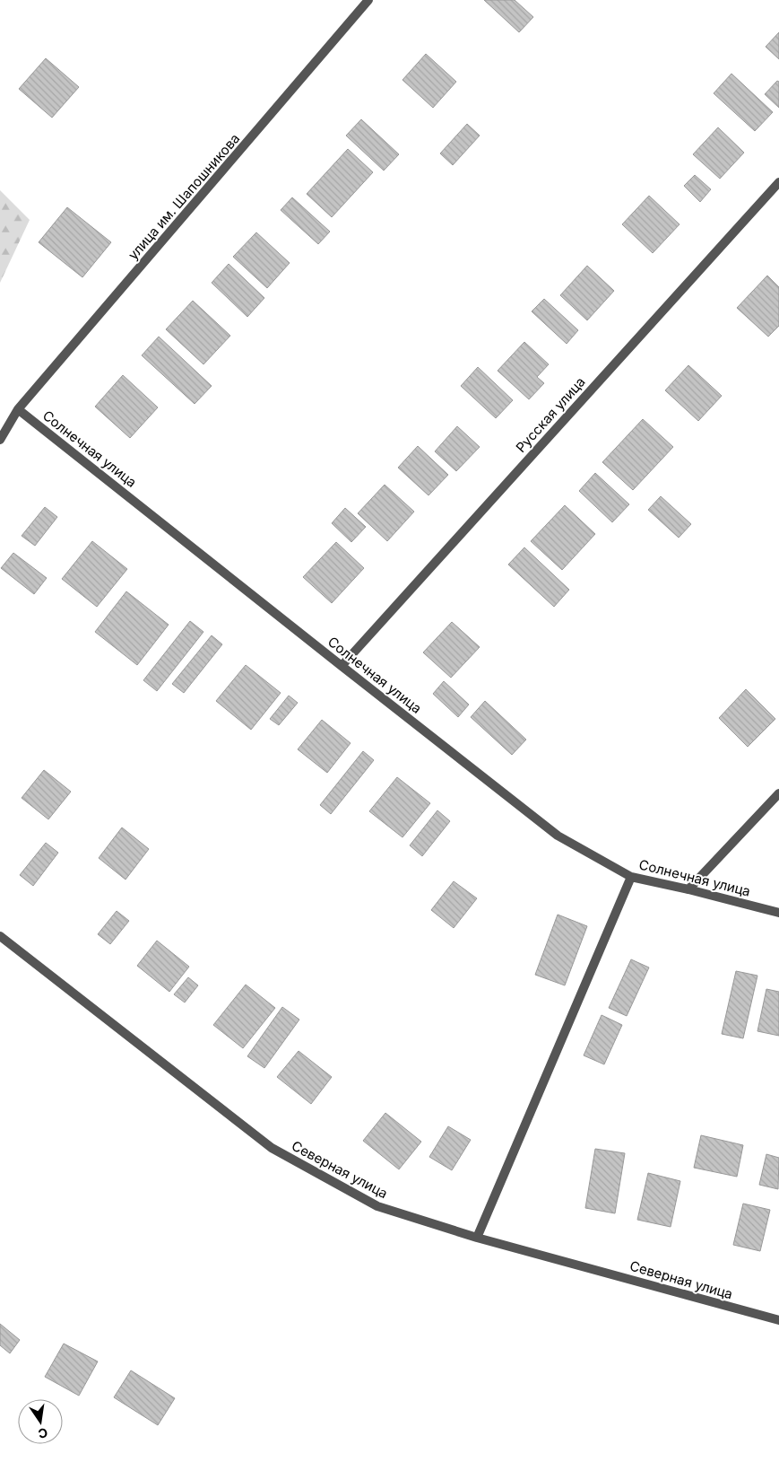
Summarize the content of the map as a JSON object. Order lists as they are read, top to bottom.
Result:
{
  "streets": {
    "street": [
      "улица им. Шапошникова",
      "Русская улица",
      "Солнечная улица",
      "Северная улица"
    ]
  },
  "crossings": [
    ["улица им. Шапошникова", "Солнечная улица"],
    ["Русская улица", "Солнечная улица"]
  ],
  "north": "bottom"
}
